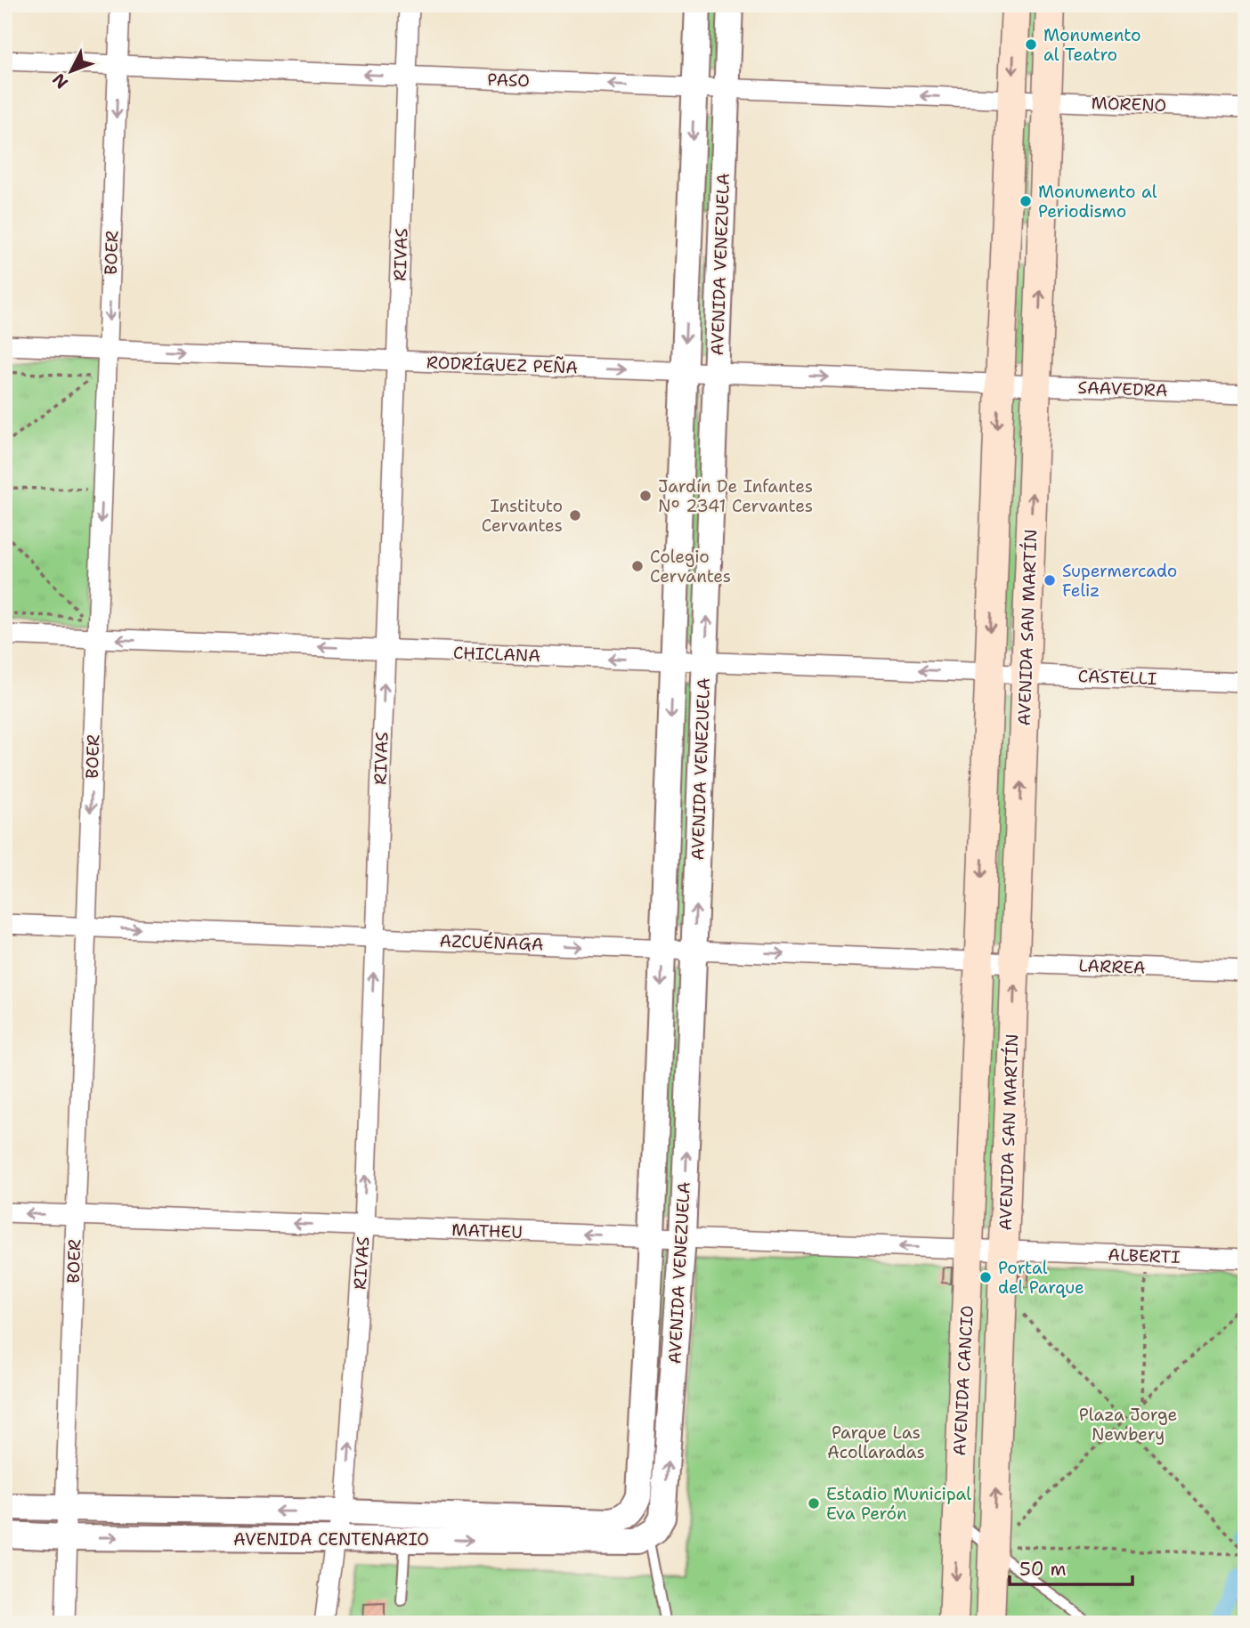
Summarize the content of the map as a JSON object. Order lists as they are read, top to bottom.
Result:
{
  "streets": {
    "main road": ["AVENIDA SAN MARTÍN", "AVENIDA CANCIO"],
    "street": [
      "PASO",
      "MORENO",
      "BOER",
      "RIVAS",
      "AVENIDA VENEZUELA",
      "RODRÍGUEZ PEÑA",
      "SAAVEDRA",
      "CHICLANA",
      "CASTELLI",
      "AZCUÉNAGA",
      "LARREA",
      "MATHEU",
      "ALBERTI",
      "AVENIDA CENTENARIO"
    ]
  },
  "crossings": [
    ["PASO", "MORENO"],
    ["PASO", "BOER"],
    ["PASO", "RIVAS"],
    ["PASO", "AVENIDA VENEZUELA"],
    ["PASO", "AVENIDA SAN MARTÍN"],
    ["MORENO", "AVENIDA SAN MARTÍN"],
    ["BOER", "RODRÍGUEZ PEÑA"],
    ["BOER", "CHICLANA"],
    ["BOER", "AZCUÉNAGA"],
    ["BOER", "MATHEU"],
    ["BOER", "AVENIDA CENTENARIO"],
    ["RIVAS", "RODRÍGUEZ PEÑA"],
    ["RIVAS", "CHICLANA"],
    ["RIVAS", "AZCUÉNAGA"],
    ["RIVAS", "MATHEU"],
    ["RIVAS", "AVENIDA CENTENARIO"],
    ["AVENIDA VENEZUELA", "RODRÍGUEZ PEÑA"],
    ["AVENIDA VENEZUELA", "CHICLANA"],
    ["AVENIDA VENEZUELA", "AZCUÉNAGA"],
    ["AVENIDA VENEZUELA", "MATHEU"],
    ["AVENIDA VENEZUELA", "AVENIDA CENTENARIO"],
    ["RODRÍGUEZ PEÑA", "SAAVEDRA"],
    ["RODRÍGUEZ PEÑA", "AVENIDA SAN MARTÍN"],
    ["SAAVEDRA", "AVENIDA SAN MARTÍN"],
    ["AVENIDA SAN MARTÍN", "CHICLANA"],
    ["AVENIDA SAN MARTÍN", "CASTELLI"],
    ["AVENIDA SAN MARTÍN", "AZCUÉNAGA"],
    ["AVENIDA SAN MARTÍN", "LARREA"],
    ["AVENIDA SAN MARTÍN", "MATHEU"],
    ["AVENIDA SAN MARTÍN", "ALBERTI"],
    ["AVENIDA SAN MARTÍN", "AVENIDA CANCIO"],
    ["CHICLANA", "CASTELLI"],
    ["AZCUÉNAGA", "LARREA"],
    ["MATHEU", "ALBERTI"],
    ["MATHEU", "AVENIDA CANCIO"],
    ["ALBERTI", "AVENIDA CANCIO"]
  ],
  "one_way": [
    "PASO",
    "BOER",
    "RIVAS",
    "RODRÍGUEZ PEÑA",
    "CHICLANA",
    "AZCUÉNAGA",
    "MATHEU"
  ],
  "parks": ["Plaza Jorge Newbery", "Parque Las Acollaradas"],
  "places": [
    "Monumento al Teatro",
    "Monumento al Periodismo",
    "Jardín De Infantes Nº 2341 Cervantes",
    "Instituto Cervantes",
    "Colegio Cervantes",
    "Supermercado Feliz",
    "Portal del Parque",
    "Estadio Municipal Eva Perón"
  ],
  "scale_bar": "50 m",
  "north": "bottom left"
}
